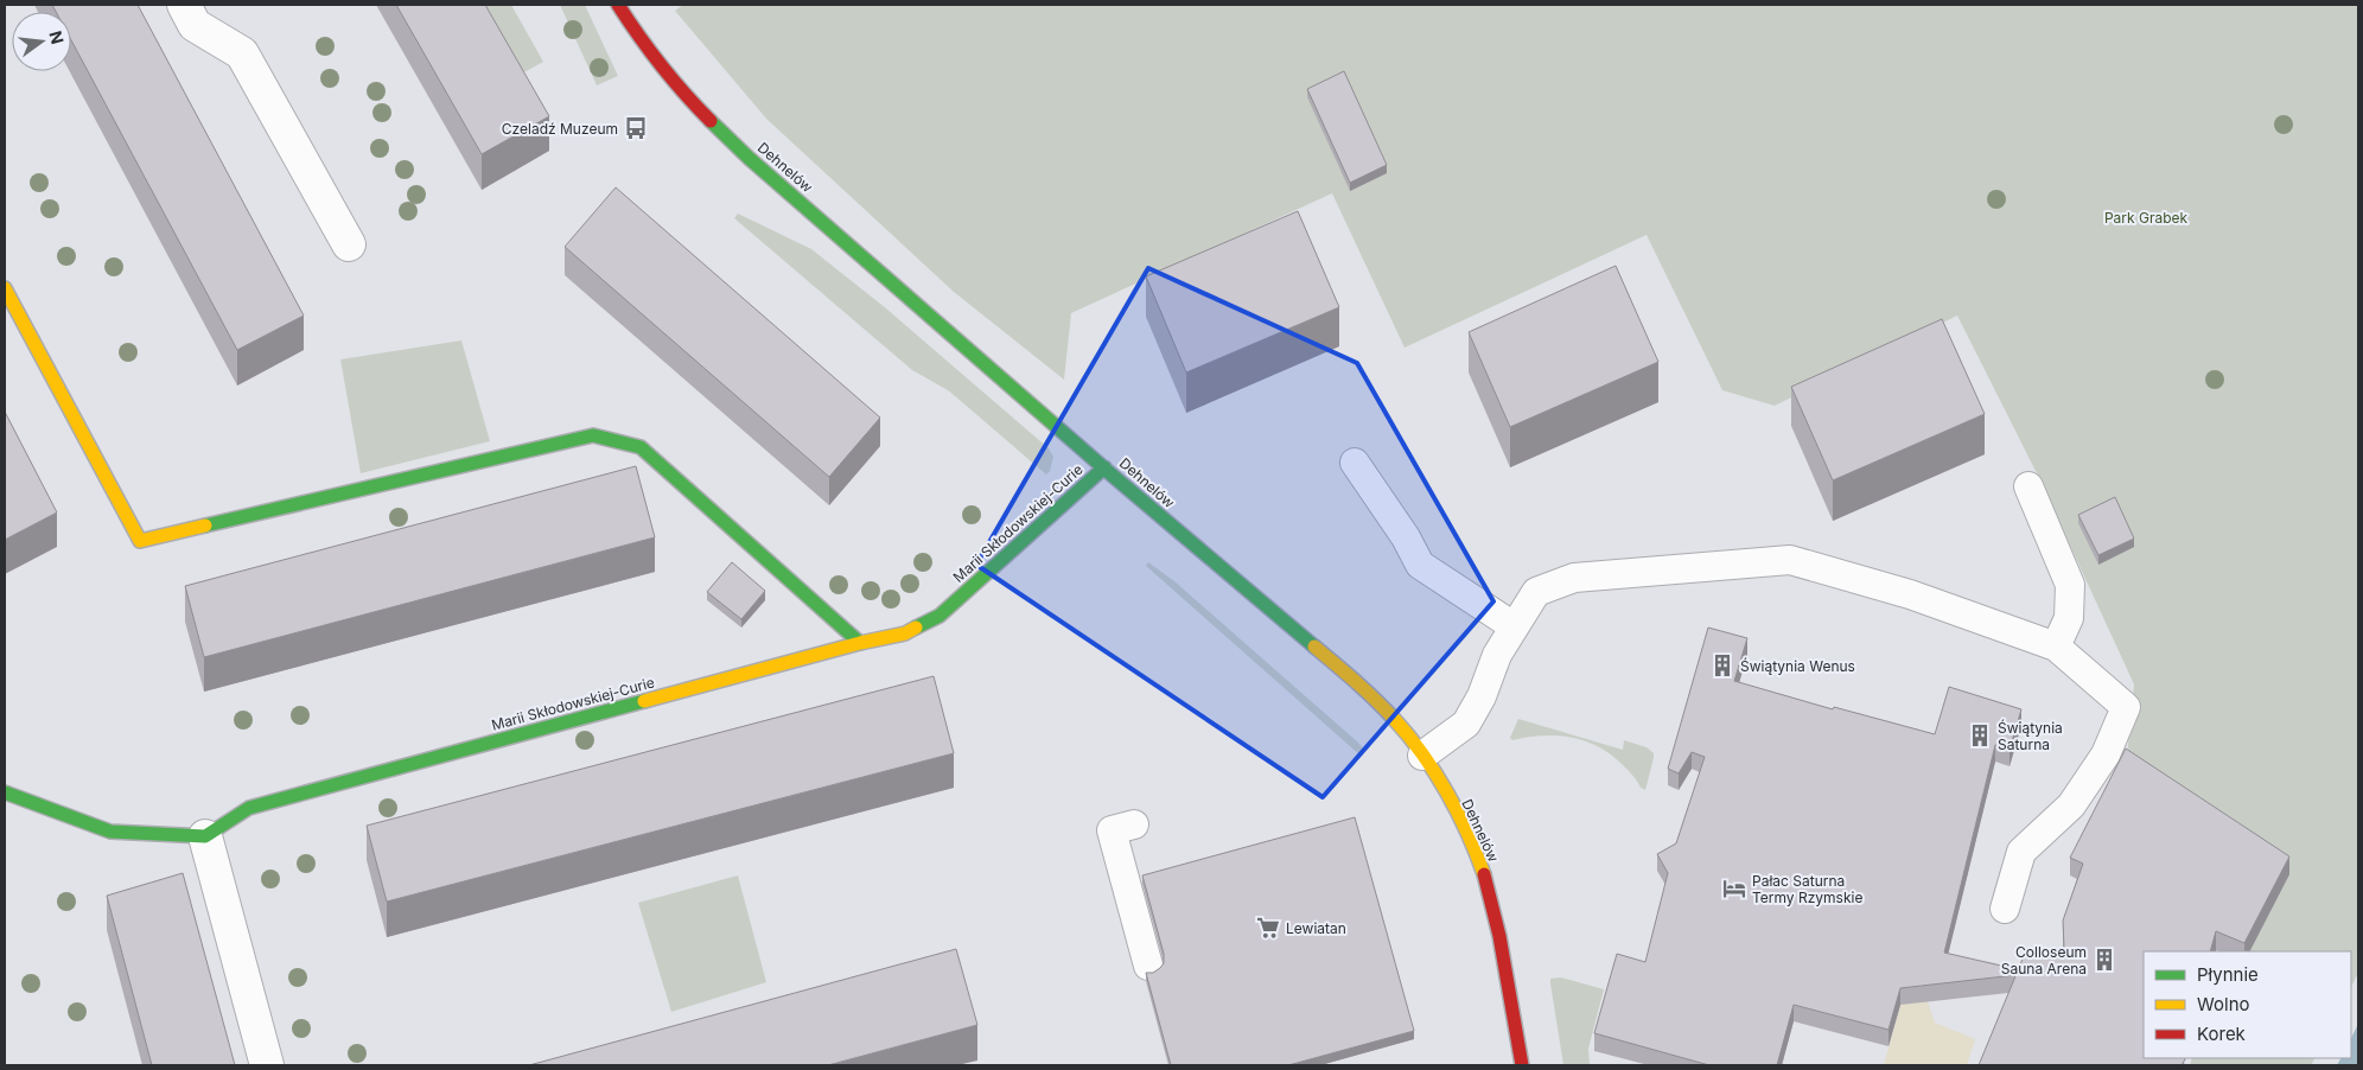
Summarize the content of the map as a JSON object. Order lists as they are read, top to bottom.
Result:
{
  "streets": {
    "street": ["Dehnelów", "Marii Skłodowskiej-Curie"]
  },
  "crossings": [
    ["Dehnelów", "Marii Skłodowskiej-Curie"]
  ],
  "parks": ["Park Grabek"],
  "places": {
    "bus stop": ["Czeladź Muzeum"],
    "building": ["Świątynia Wenus", "Świątynia Saturna", "Colloseum Sauna Arena"],
    "hotel": ["Pałac Saturna Termy Rzymskie"],
    "supermarket": ["Lewiatan"]
  },
  "legend": ["Płynnie", "Wolno", "Korek"],
  "north": "right"
}
